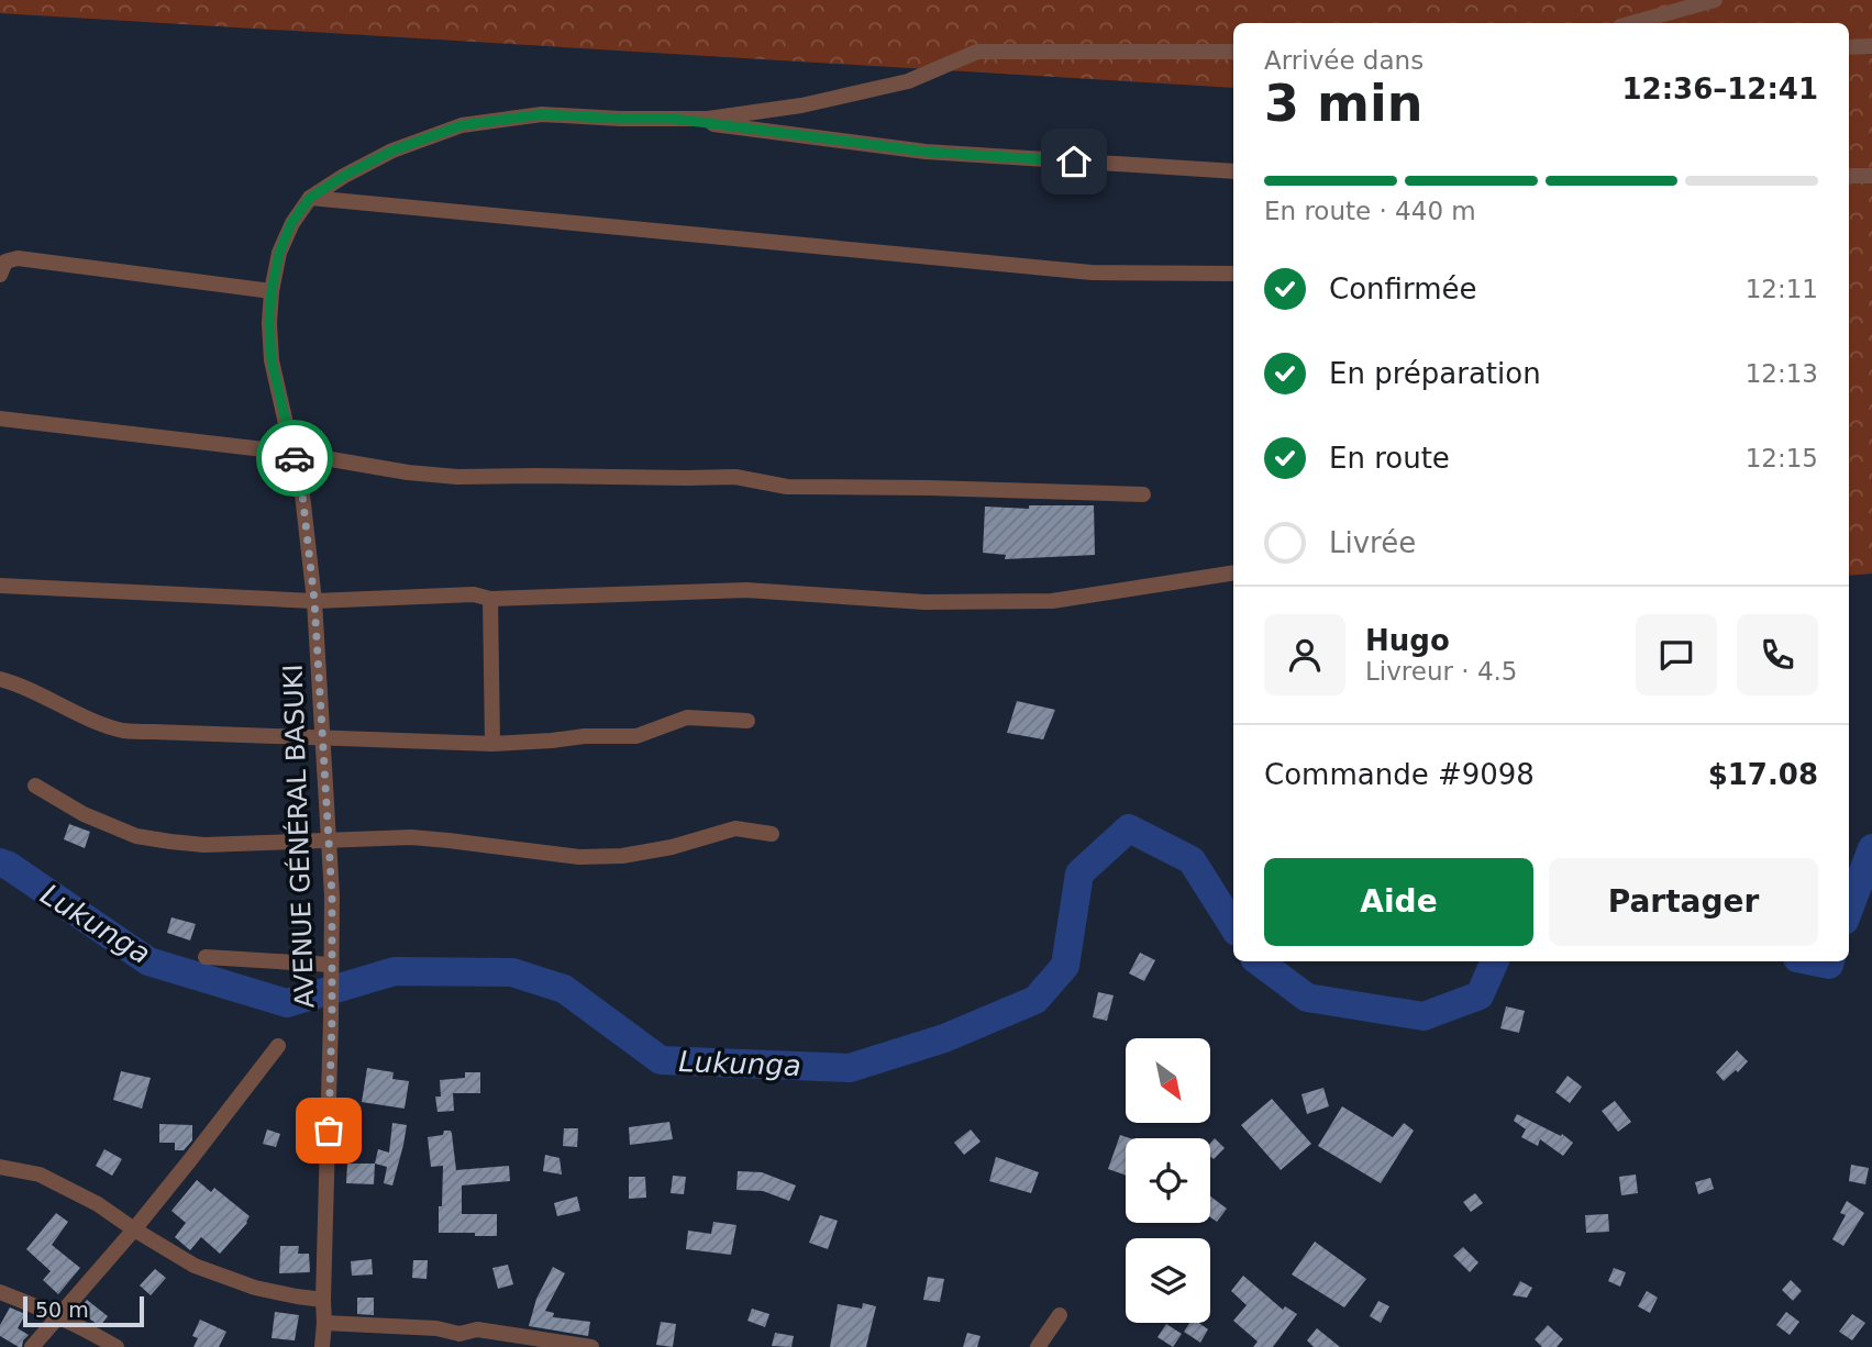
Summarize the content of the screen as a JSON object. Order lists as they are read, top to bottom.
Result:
{
  "streets": {
    "street": ["AVENUE GÉNÉRAL BASUKI"]
  },
  "water": ["Lukunga"],
  "scale_bar": "50 m",
  "north": "bottom right",
  "page": {
    "heading": ["3 min", "Arrivée dans", "12:36–12:41"],
    "panel": [
      "Hugo",
      "Livreur · 4.5",
      "Commande #9098",
      "$17.08"
    ],
    "bar": "En route · 440 m",
    "list": [
      ["Confirmée", "12:11"],
      ["En préparation", "12:13"],
      ["En route", "12:15"],
      "Livrée"
    ],
    "buttons": ["Aide", "Partager"],
    "scale": "50 m"
  }
}
